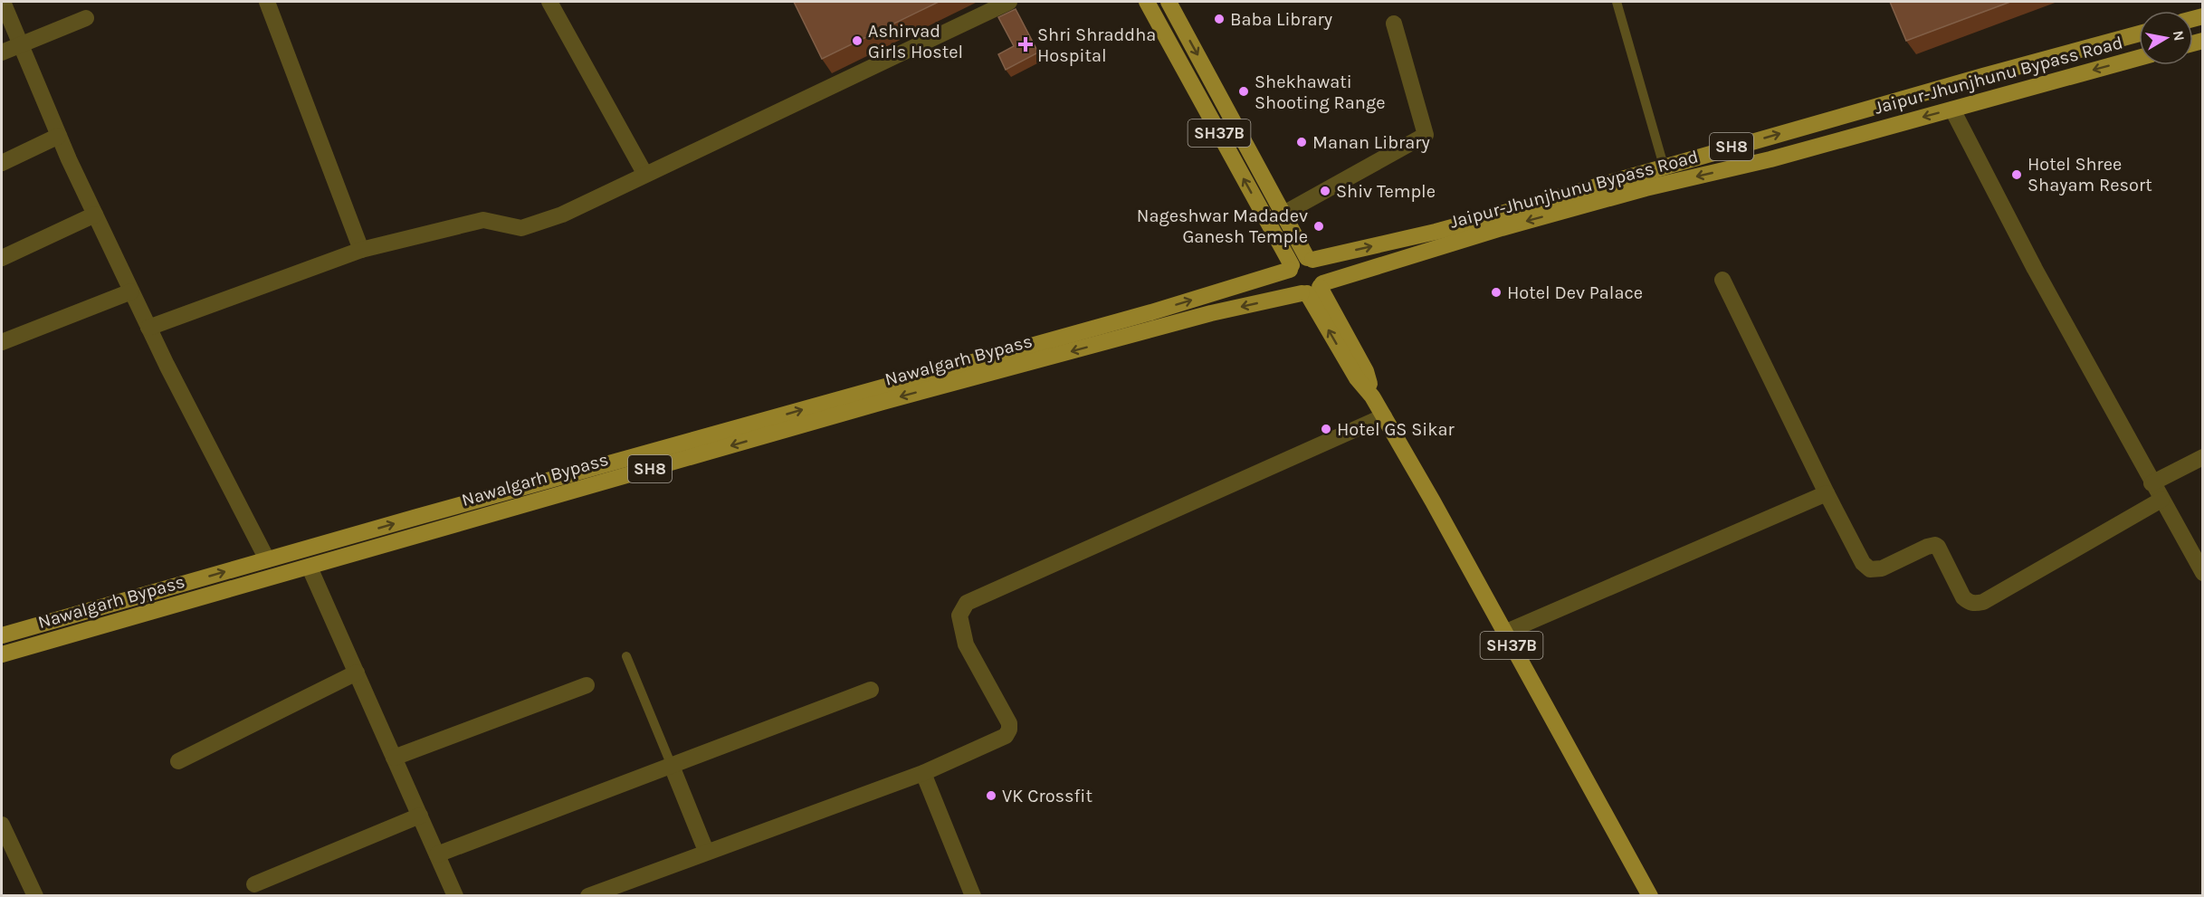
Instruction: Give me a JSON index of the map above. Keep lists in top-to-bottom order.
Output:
{
  "streets": {
    "main road": [
      "Jaipur-Jhunjhunu Bypass Road",
      "SH37B",
      "SH8",
      "Nawalgarh Bypass"
    ]
  },
  "crossings": [
    ["Jaipur-Jhunjhunu Bypass Road", "SH37B"],
    ["Jaipur-Jhunjhunu Bypass Road", "SH8"],
    ["Jaipur-Jhunjhunu Bypass Road", "Nawalgarh Bypass"],
    ["SH37B", "SH8"],
    ["SH37B", "Nawalgarh Bypass"],
    ["SH8", "Nawalgarh Bypass"]
  ],
  "places": {
    "other": [
      "Baba Library",
      "Ashirvad Girls Hostel",
      "Shekhawati Shooting Range",
      "Manan Library",
      "Hotel Shree Shayam Resort",
      "Shiv Temple",
      "Nageshwar Madadev Ganesh Temple",
      "Hotel Dev Palace",
      "Hotel GS Sikar",
      "VK Crossfit"
    ],
    "health": ["Shri Shraddha Hospital"]
  },
  "north": "right"
}
